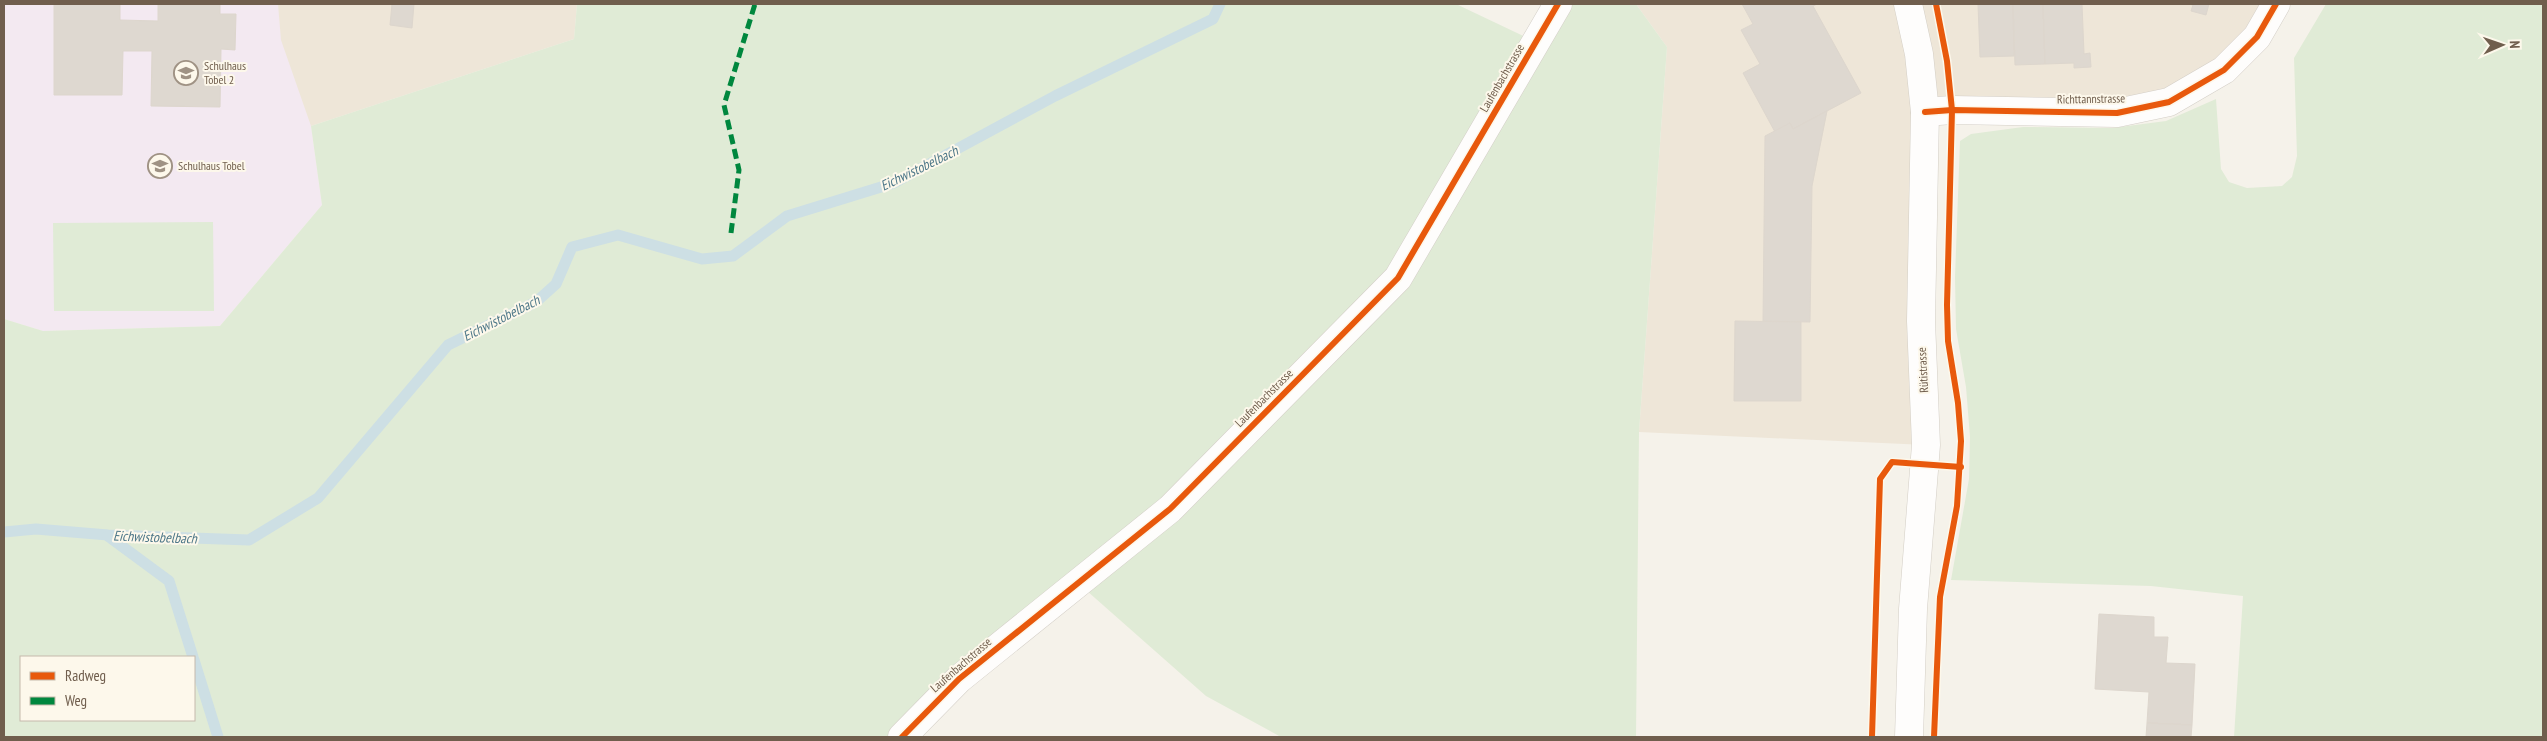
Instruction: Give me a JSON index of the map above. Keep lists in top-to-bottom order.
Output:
{
  "streets": {
    "street": ["Laufenbachstrasse", "Richttannstrasse", "Rütistrasse"]
  },
  "crossings": [
    ["Richttannstrasse", "Rütistrasse"]
  ],
  "water": ["Eichwistobelbach"],
  "places": {
    "school or university": ["Schulhaus Tobel 2", "Schulhaus Tobel"]
  },
  "legend": ["Radweg", "Weg"],
  "north": "right"
}
